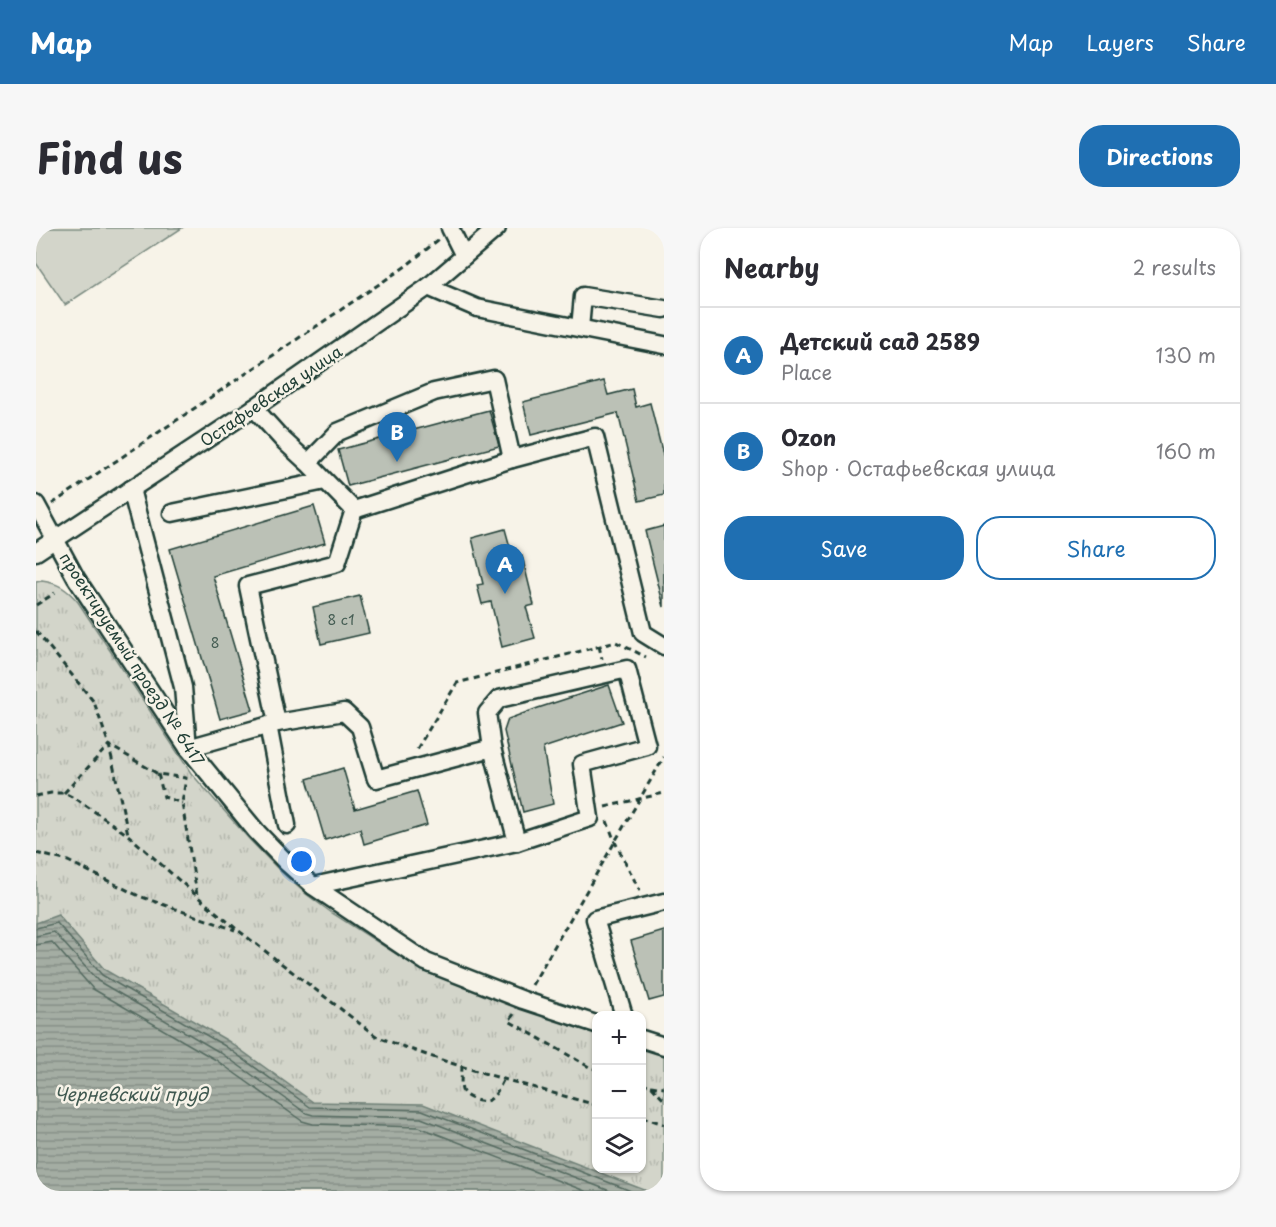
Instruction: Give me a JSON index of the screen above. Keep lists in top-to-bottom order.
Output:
{
  "streets": {
    "street": ["Остафьевская улица", "проектируемый проезд № 6417"]
  },
  "crossings": [
    ["Остафьевская улица", "проектируемый проезд № 6417"]
  ],
  "water": ["Черневский пруд"],
  "house_numbers": ["8 с1", "8"],
  "page": {
    "header": "Map",
    "nav": ["Map", "Layers", "Share"],
    "title": "Find us",
    "buttons": [
      "Directions",
      ["Save", "Share"]
    ],
    "heading": ["Nearby", "2 results"],
    "list": [
      {
        "mark": "A",
        "name": "Детский сад 2589",
        "note": "Place",
        "value": "130 m"
      },
      {
        "mark": "B",
        "name": "Ozon",
        "note": "Shop · Остафьевская улица",
        "value": "160 m"
      }
    ],
    "pins": ["B", "A"],
    "map_buttons": ["+", "−"]
  }
}
